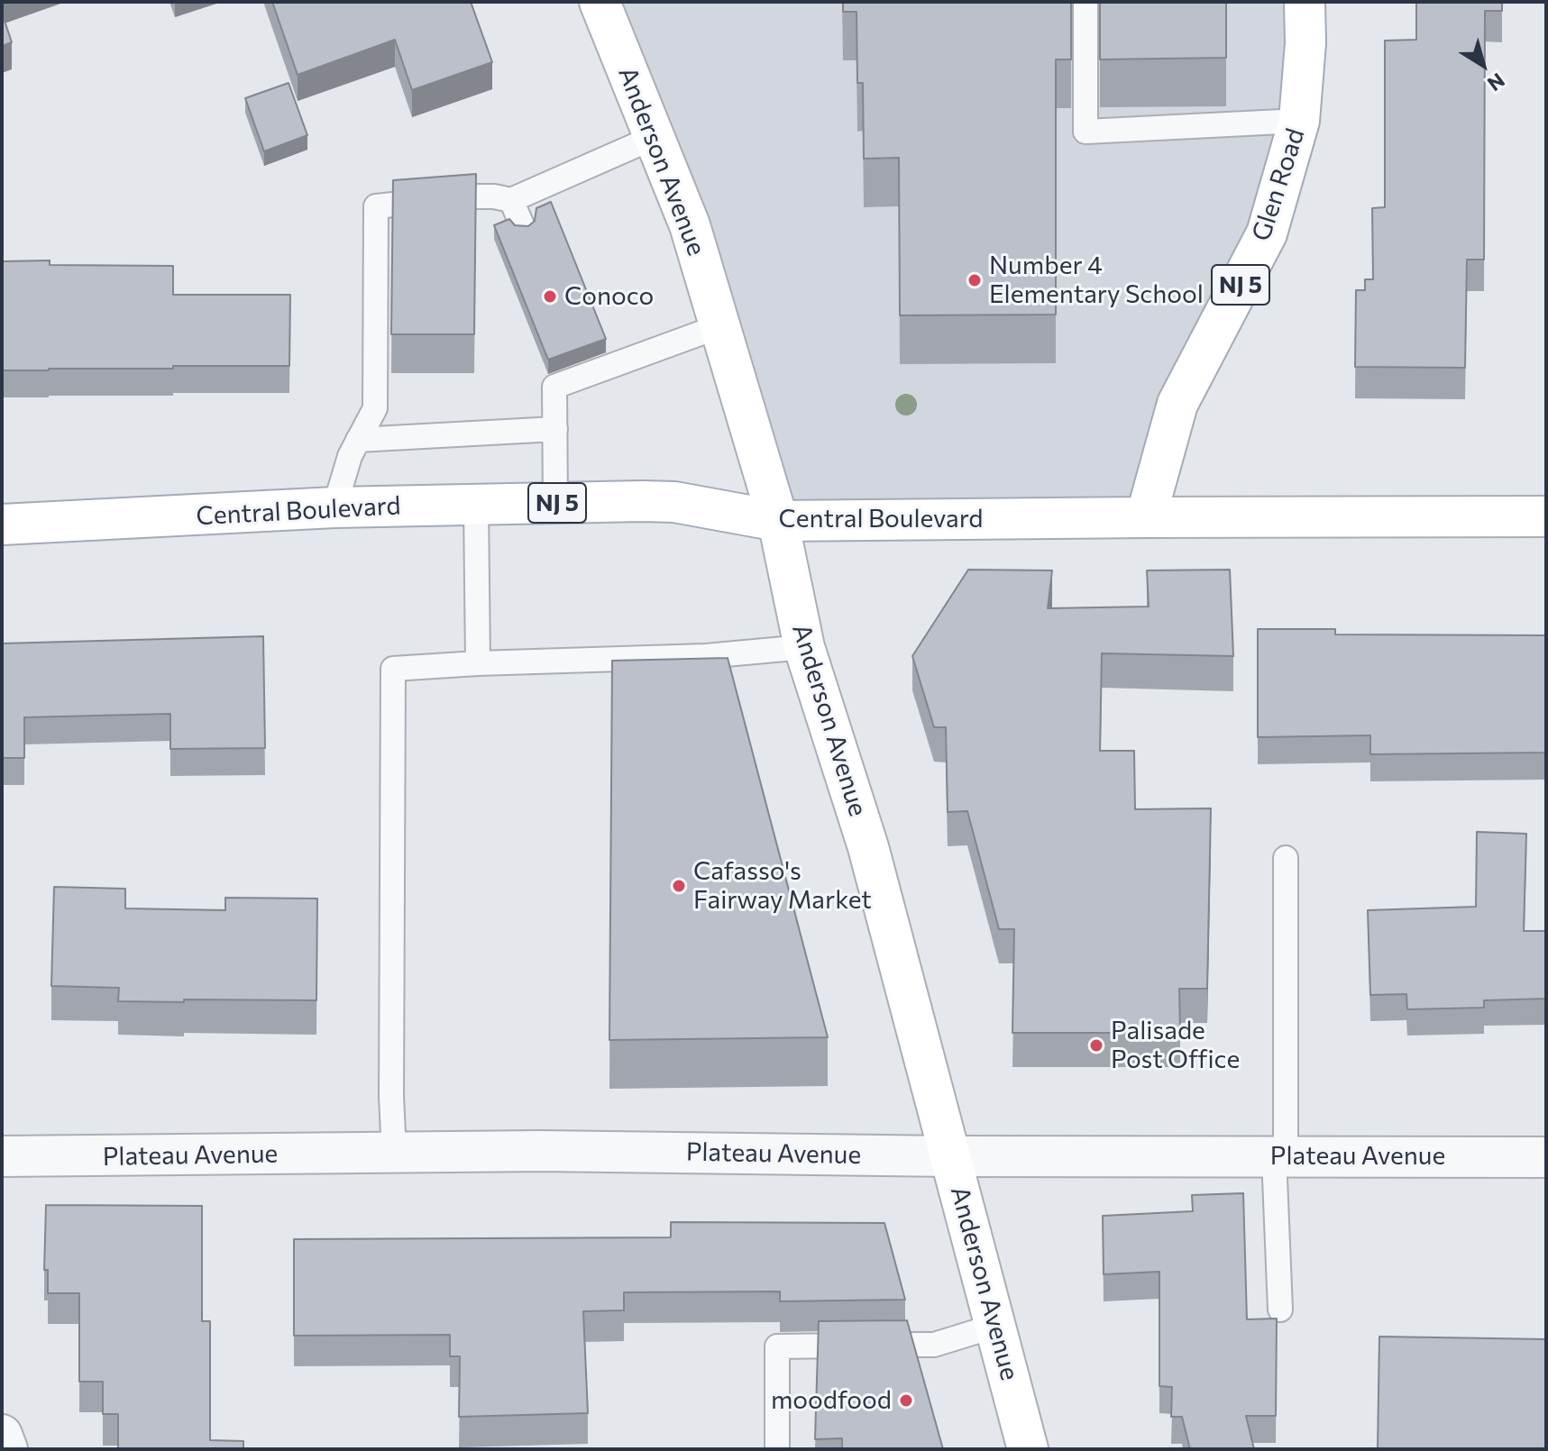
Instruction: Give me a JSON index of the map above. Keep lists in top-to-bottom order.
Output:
{
  "streets": {
    "main road": [
      "Anderson Avenue",
      "Glen Road",
      "NJ 5",
      "Central Boulevard"
    ],
    "street": ["Plateau Avenue"]
  },
  "crossings": [
    ["Anderson Avenue", "Central Boulevard"],
    ["Anderson Avenue", "Plateau Avenue"],
    ["Glen Road", "Central Boulevard"]
  ],
  "places": [
    "Number 4 Elementary School",
    "Conoco",
    "Cafasso's Fairway Market",
    "Palisade Post Office",
    "moodfood"
  ],
  "north": "bottom right"
}
